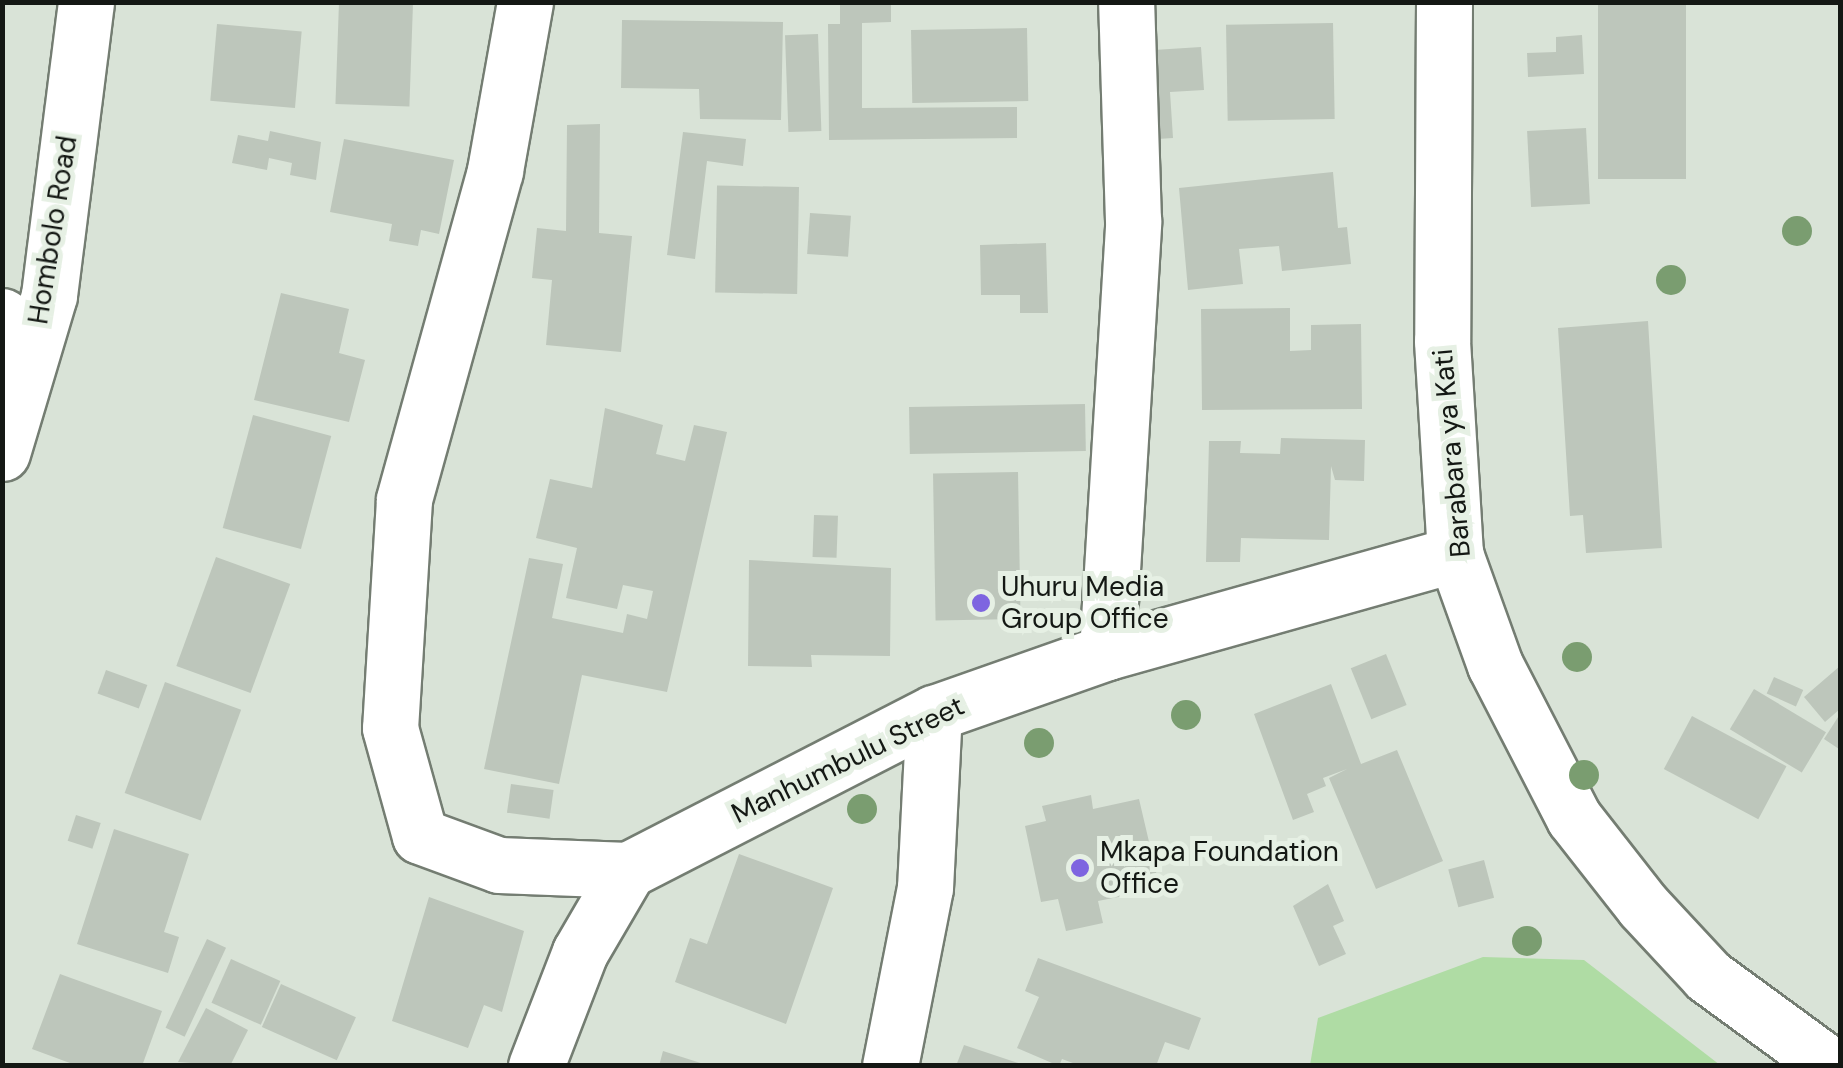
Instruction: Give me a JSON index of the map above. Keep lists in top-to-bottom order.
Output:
{
  "streets": {
    "street": ["Hombolo Road", "Barabara ya Kati", "Manhumbulu Street"]
  },
  "crossings": [
    ["Barabara ya Kati", "Manhumbulu Street"]
  ],
  "places": ["Uhuru Media Group Office", "Mkapa Foundation Office"]
}
